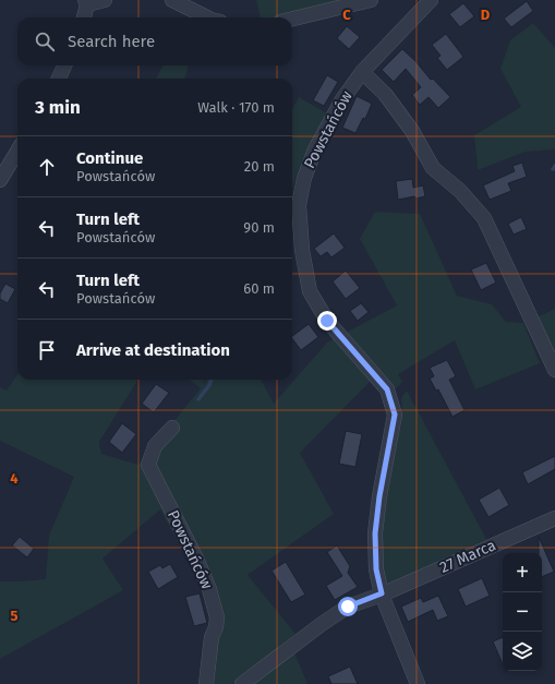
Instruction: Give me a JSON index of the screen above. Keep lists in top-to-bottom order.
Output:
{
  "streets": {
    "street": ["Powstańców", "27 Marca"]
  },
  "crossings": [
    ["Powstańców", "27 Marca"]
  ],
  "page": {
    "search": "Search here",
    "heading": ["3 min", "Walk · 170 m"],
    "list": [
      ["Continue", "Powstańców", "20 m"],
      ["Turn left", "Powstańców", "90 m"],
      ["Turn left", "Powstańców", "60 m"],
      "Arrive at destination"
    ],
    "map_buttons": ["+", "−"]
  },
  "grid": {
    "columns": ["C", "D"],
    "rows": ["4", "5"]
  }
}
